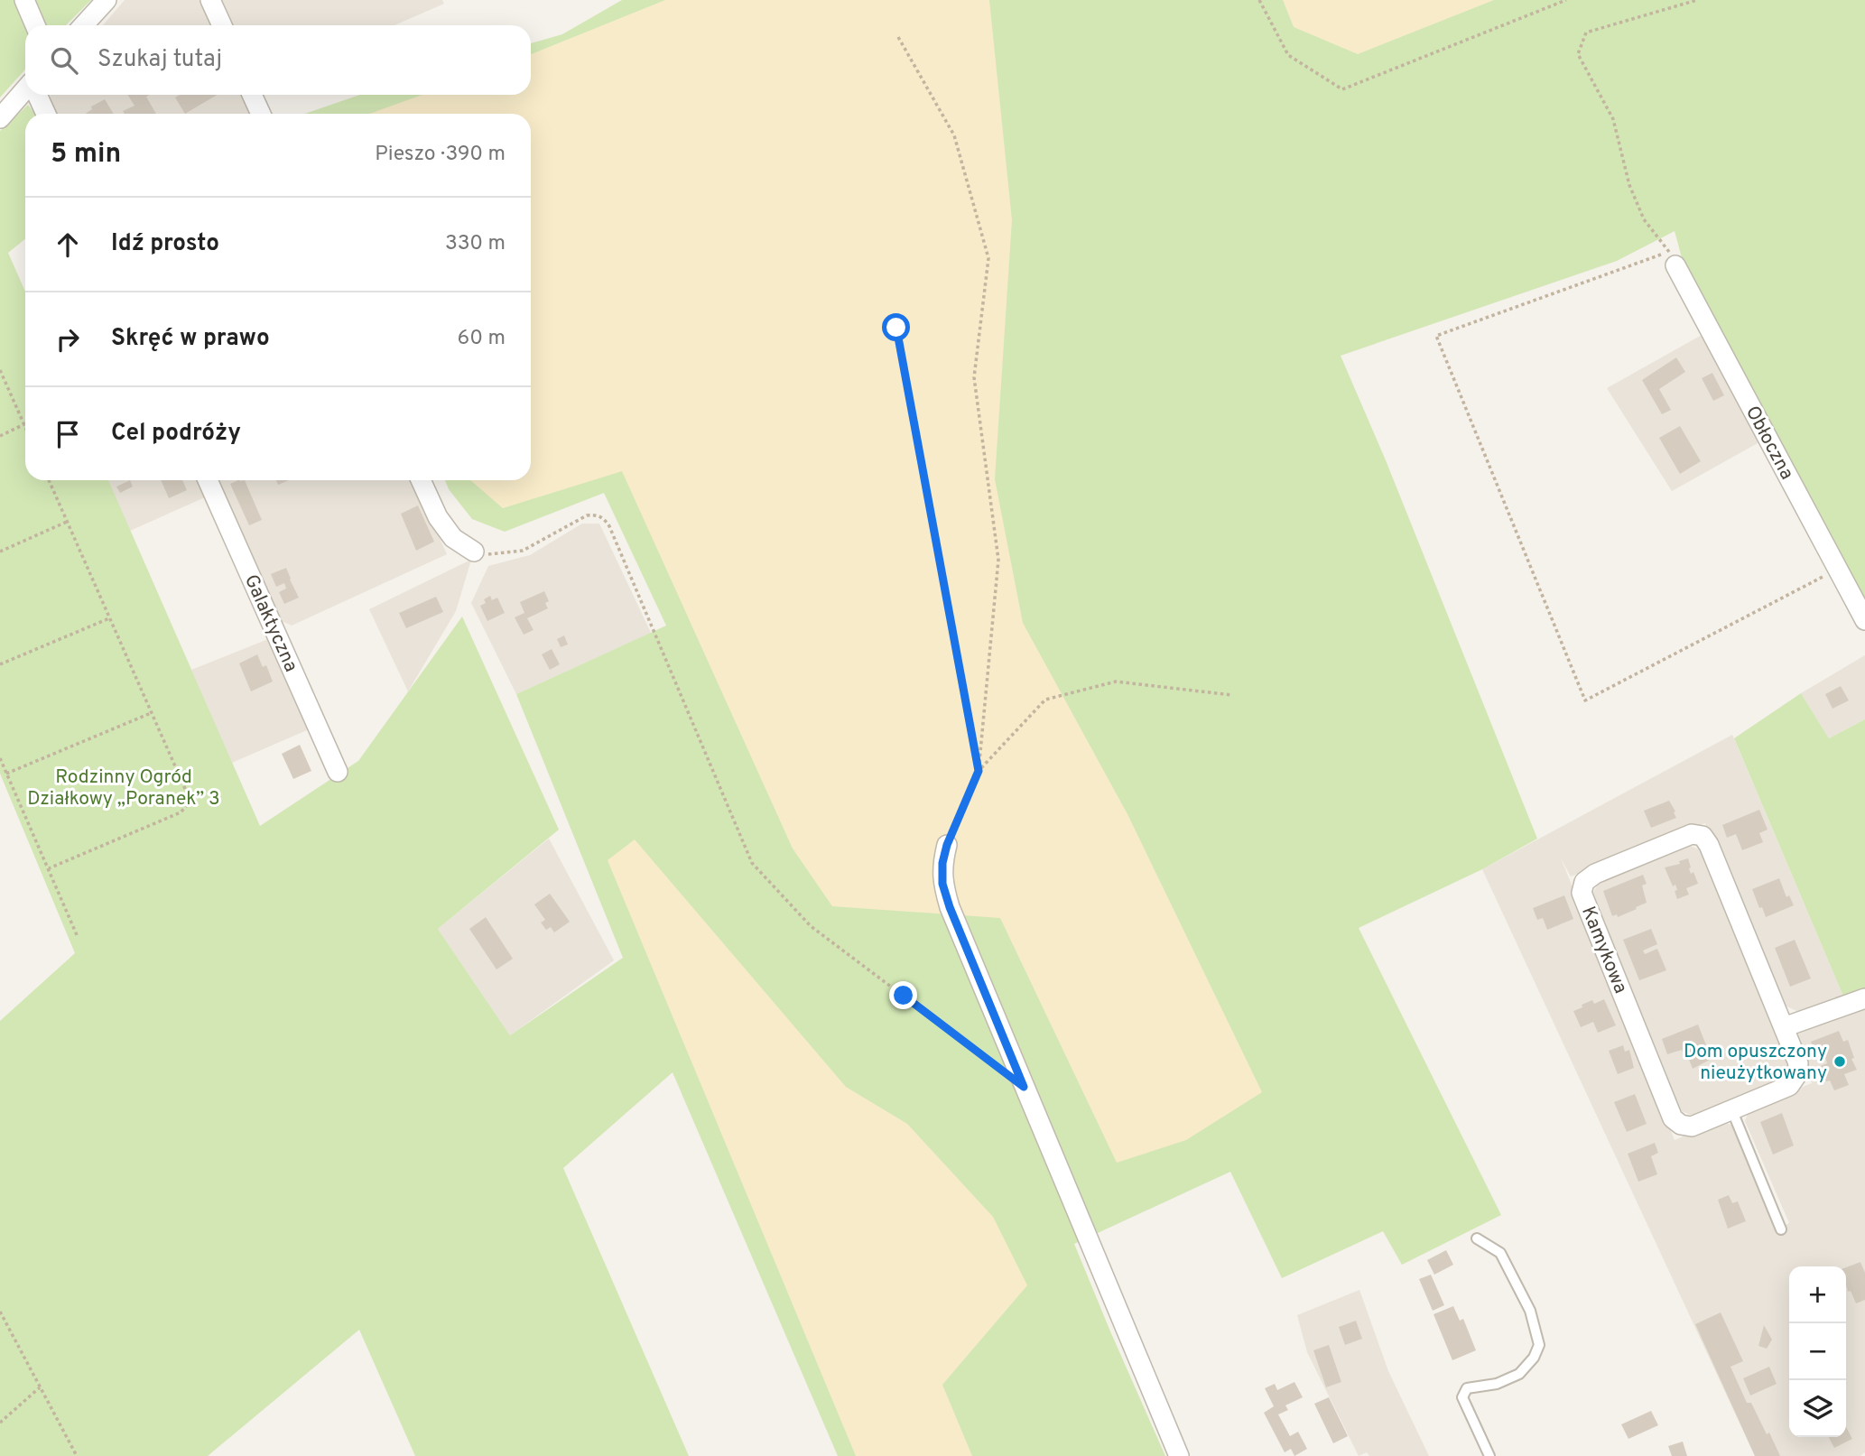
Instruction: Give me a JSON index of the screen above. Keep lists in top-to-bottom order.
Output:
{
  "streets": {
    "street": ["Obłoczna", "Galaktyczna", "Kamykowa"]
  },
  "parks": ["Rodzinny Ogród Działkowy „Poranek” 3"],
  "places": ["Dom opuszczony nieużytkowany"],
  "page": {
    "search": "Szukaj tutaj",
    "heading": ["5 min", "Pieszo · 390 m"],
    "list": [
      ["Idź prosto", "330 m"],
      ["Skręć w prawo", "60 m"],
      "Cel podróży"
    ],
    "map_buttons": ["+", "−"]
  }
}
